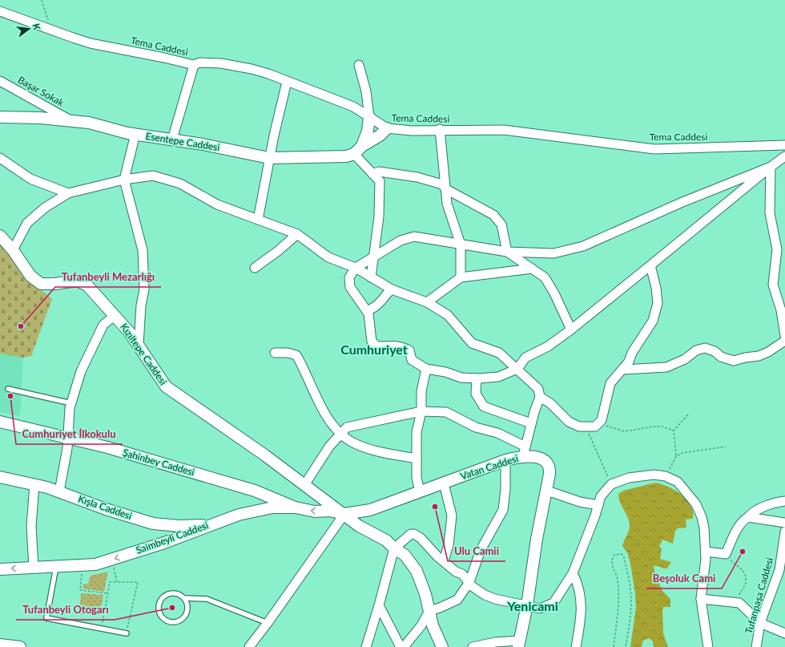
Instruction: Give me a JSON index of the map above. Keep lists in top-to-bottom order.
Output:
{
  "streets": {
    "street": [
      "Tema Caddesi",
      "Başar Sokak",
      "Esentepe Caddesi",
      "Kızıltepe Caddesi",
      "Şahinbey Caddesi",
      "Vatan Caddesi",
      "Kışla Caddesi",
      "Saimbeyli Caddesi",
      "Tufanpaşa Caddesi"
    ]
  },
  "crossings": [
    ["Başar Sokak", "Esentepe Caddesi"],
    ["Kızıltepe Caddesi", "Vatan Caddesi"],
    ["Kızıltepe Caddesi", "Saimbeyli Caddesi"],
    ["Şahinbey Caddesi", "Saimbeyli Caddesi"],
    ["Vatan Caddesi", "Saimbeyli Caddesi"],
    ["Kışla Caddesi", "Saimbeyli Caddesi"]
  ],
  "one_way": ["Saimbeyli Caddesi"],
  "districts": ["Cumhuriyet", "Yenicami"],
  "places": [
    "Tufanbeyli Mezarlığı",
    "Cumhuriyet İlkokulu",
    "Ulu Camii",
    "Beşoluk Cami",
    "Tufanbeyli Otogarı"
  ],
  "north": "right"
}
